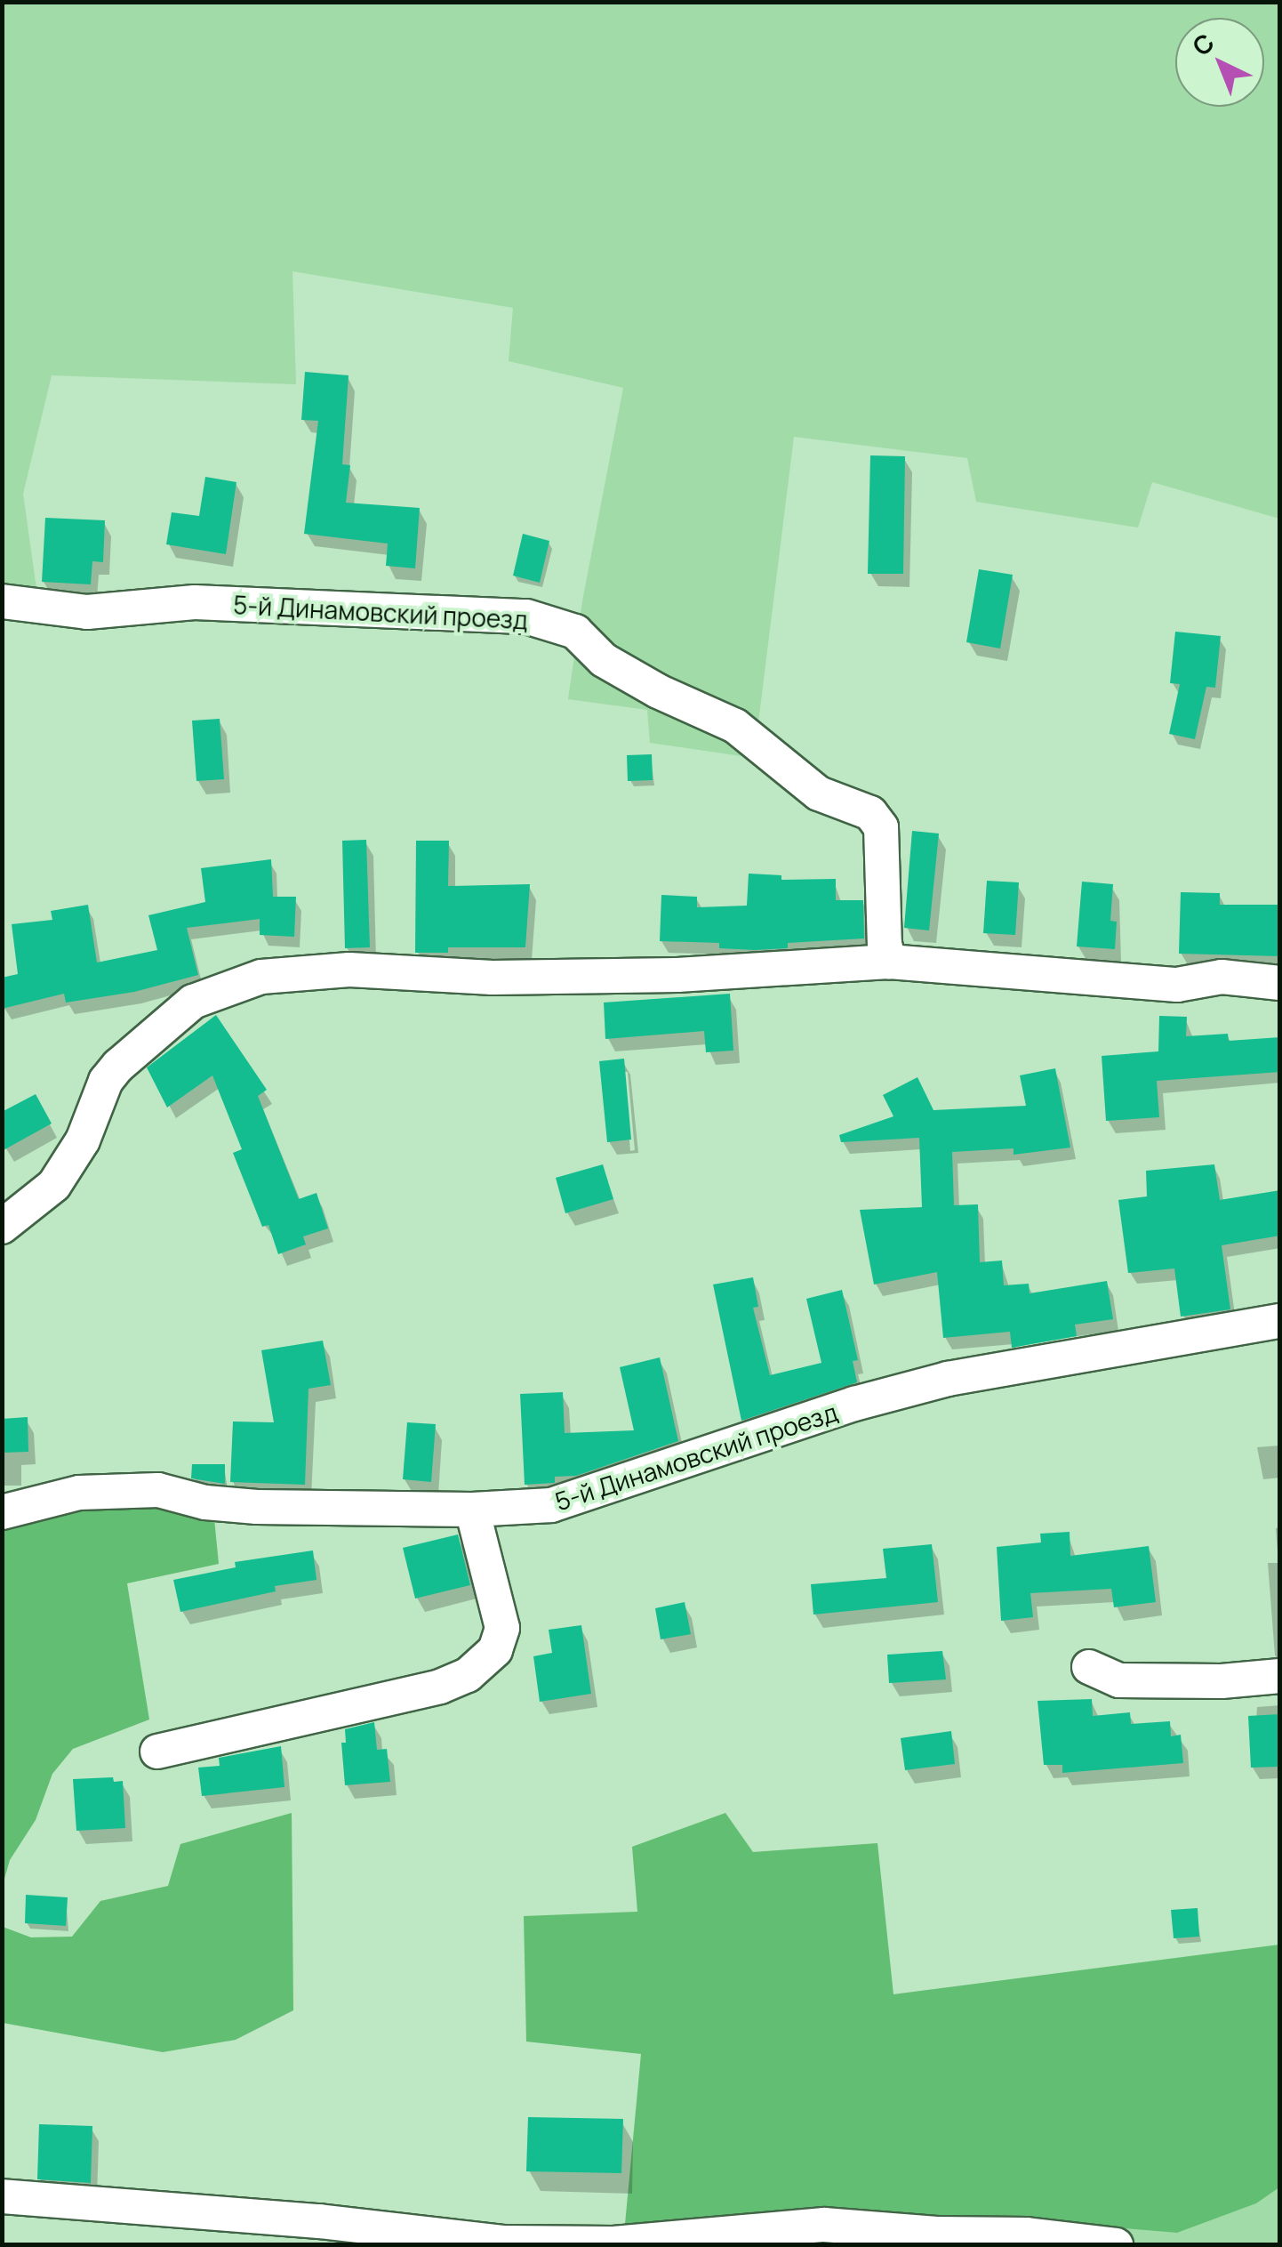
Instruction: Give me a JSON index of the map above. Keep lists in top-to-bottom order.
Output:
{
  "streets": {
    "street": ["5-й Динамовский проезд"]
  },
  "north": "top left"
}
